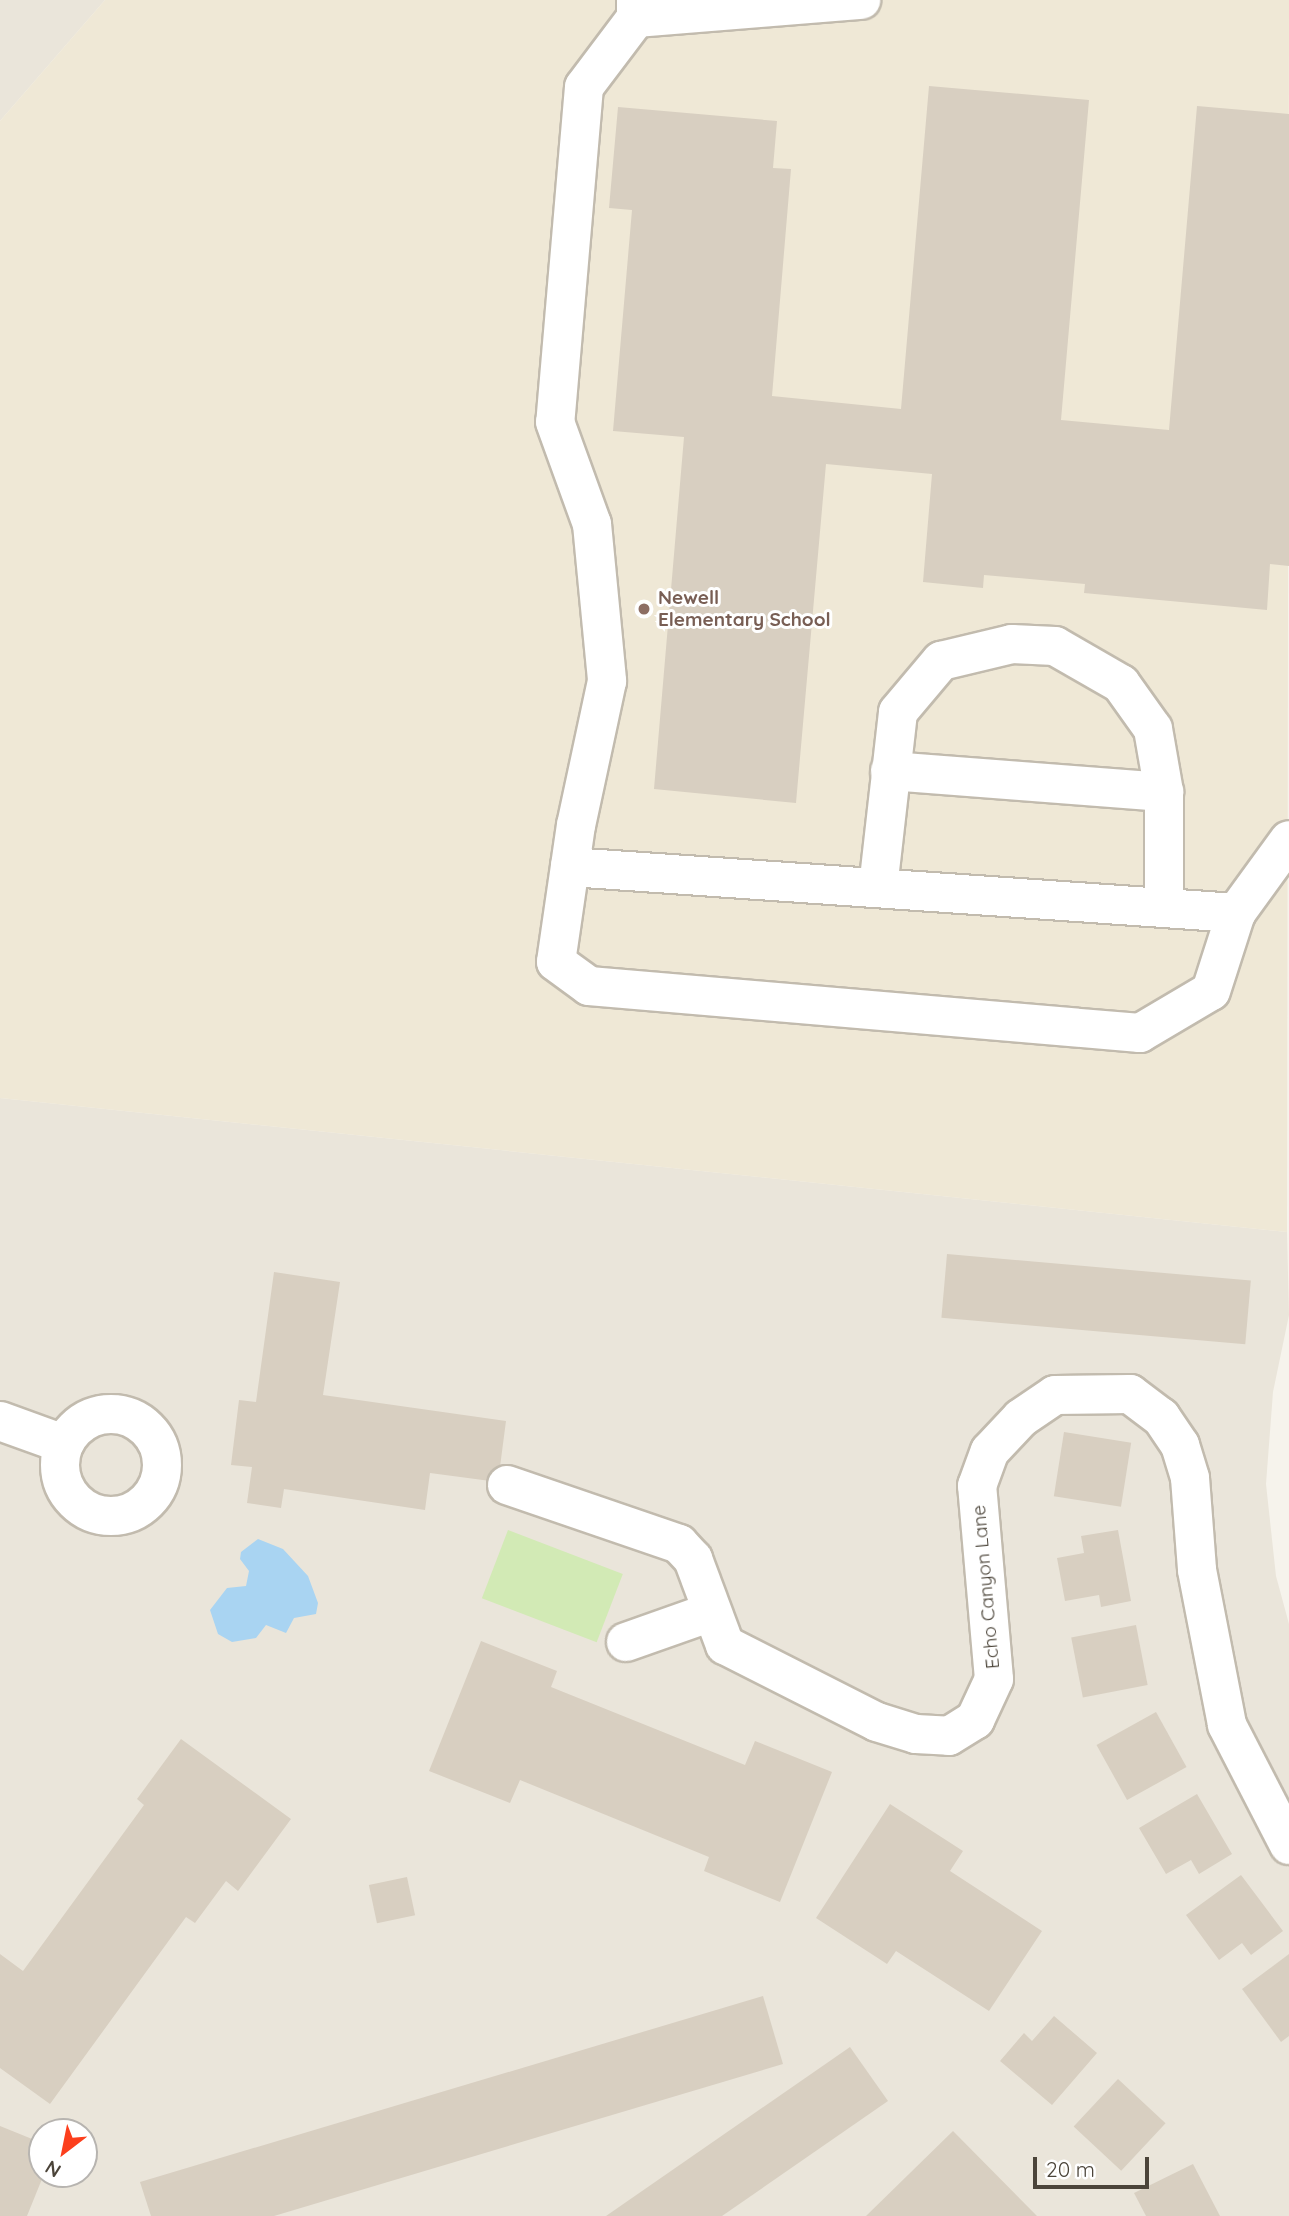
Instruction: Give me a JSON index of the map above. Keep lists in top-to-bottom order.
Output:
{
  "streets": {
    "street": ["Echo Canyon Lane"]
  },
  "places": ["Newell Elementary School"],
  "scale_bar": "20 m",
  "north": "bottom left"
}
